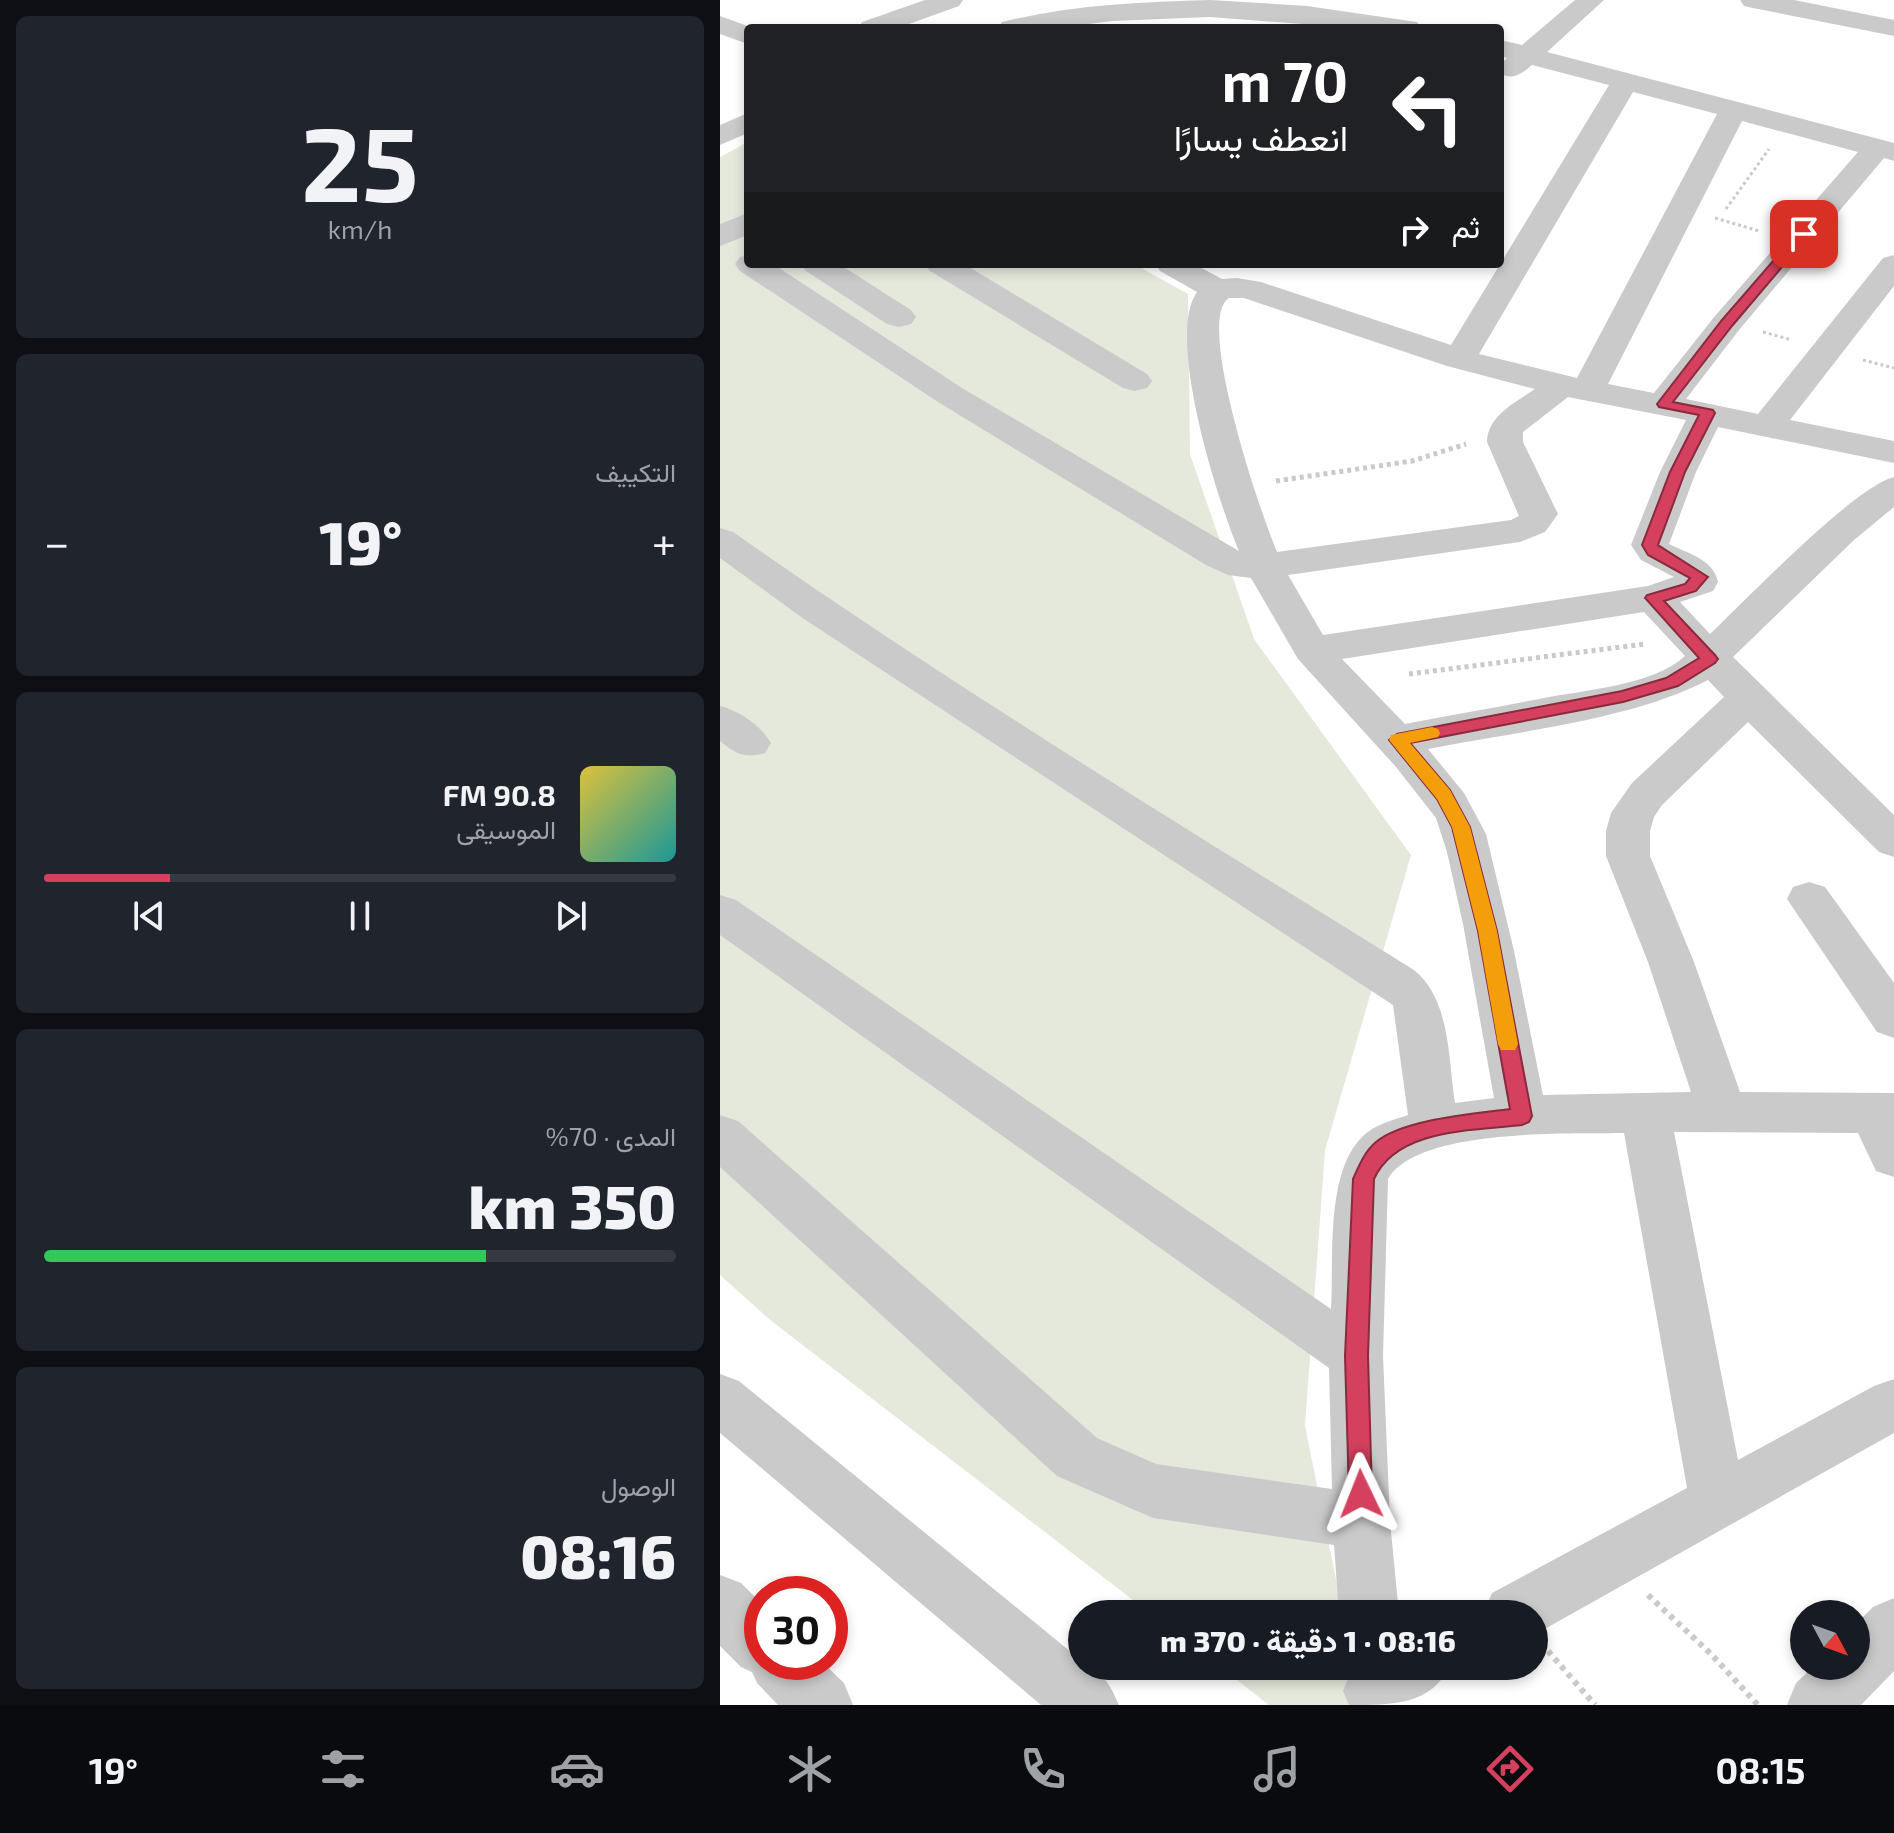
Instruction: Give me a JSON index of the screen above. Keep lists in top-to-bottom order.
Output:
{
  "north": "bottom right",
  "page": {
    "tile": [
      ["25", "km/h"],
      "التكييف",
      ["المدى · 70%", "350 km"],
      ["الوصول", "08:16"]
    ],
    "turn": ["70 m", "انعطف يسارًا"],
    "then": "ثم",
    "heat": ["−", "19°", "+"],
    "song": ["90.8 FM", "الموسيقى"],
    "limit": "30",
    "trip": "08:16 · 1 دقيقة · 370 m",
    "tabs": ["08:15", "19°"]
  }
}
